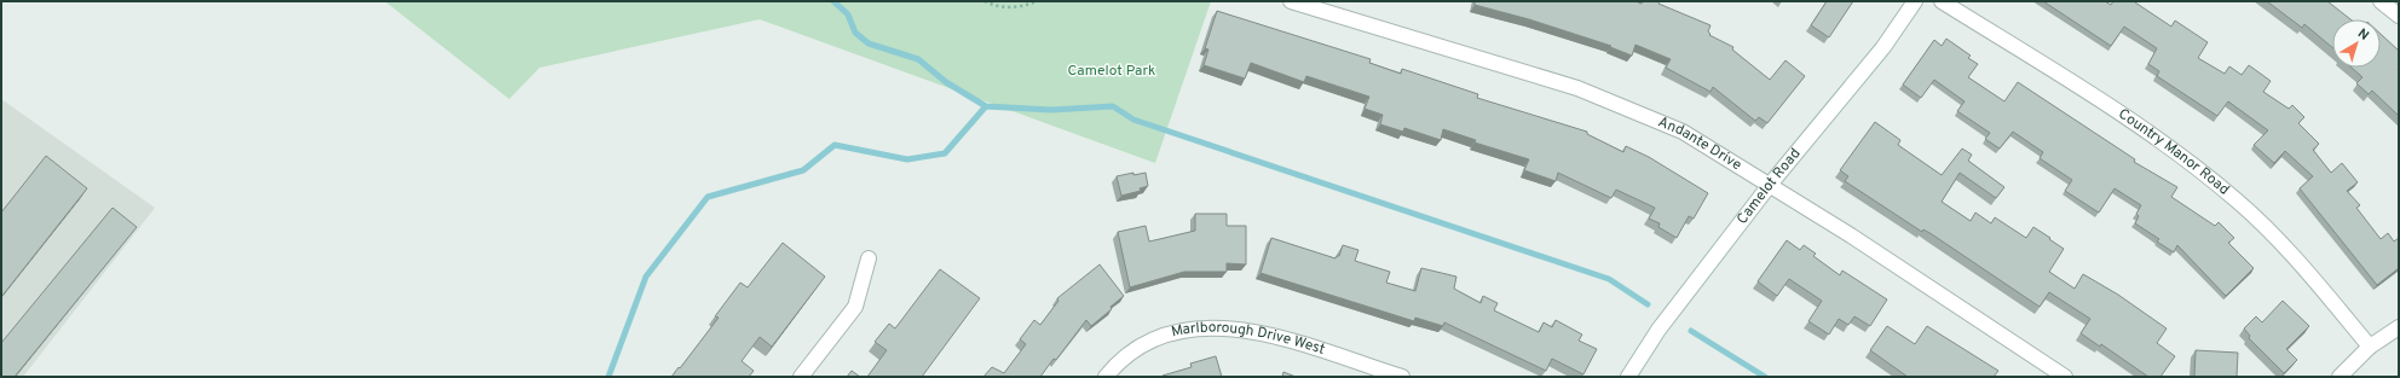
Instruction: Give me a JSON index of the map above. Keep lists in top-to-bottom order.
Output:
{
  "streets": {
    "street": [
      "Andante Drive",
      "Country Manor Road",
      "Camelot Road",
      "Marlborough Drive West"
    ]
  },
  "crossings": [
    ["Andante Drive", "Camelot Road"]
  ],
  "parks": ["Camelot Park"],
  "north": "top right"
}
